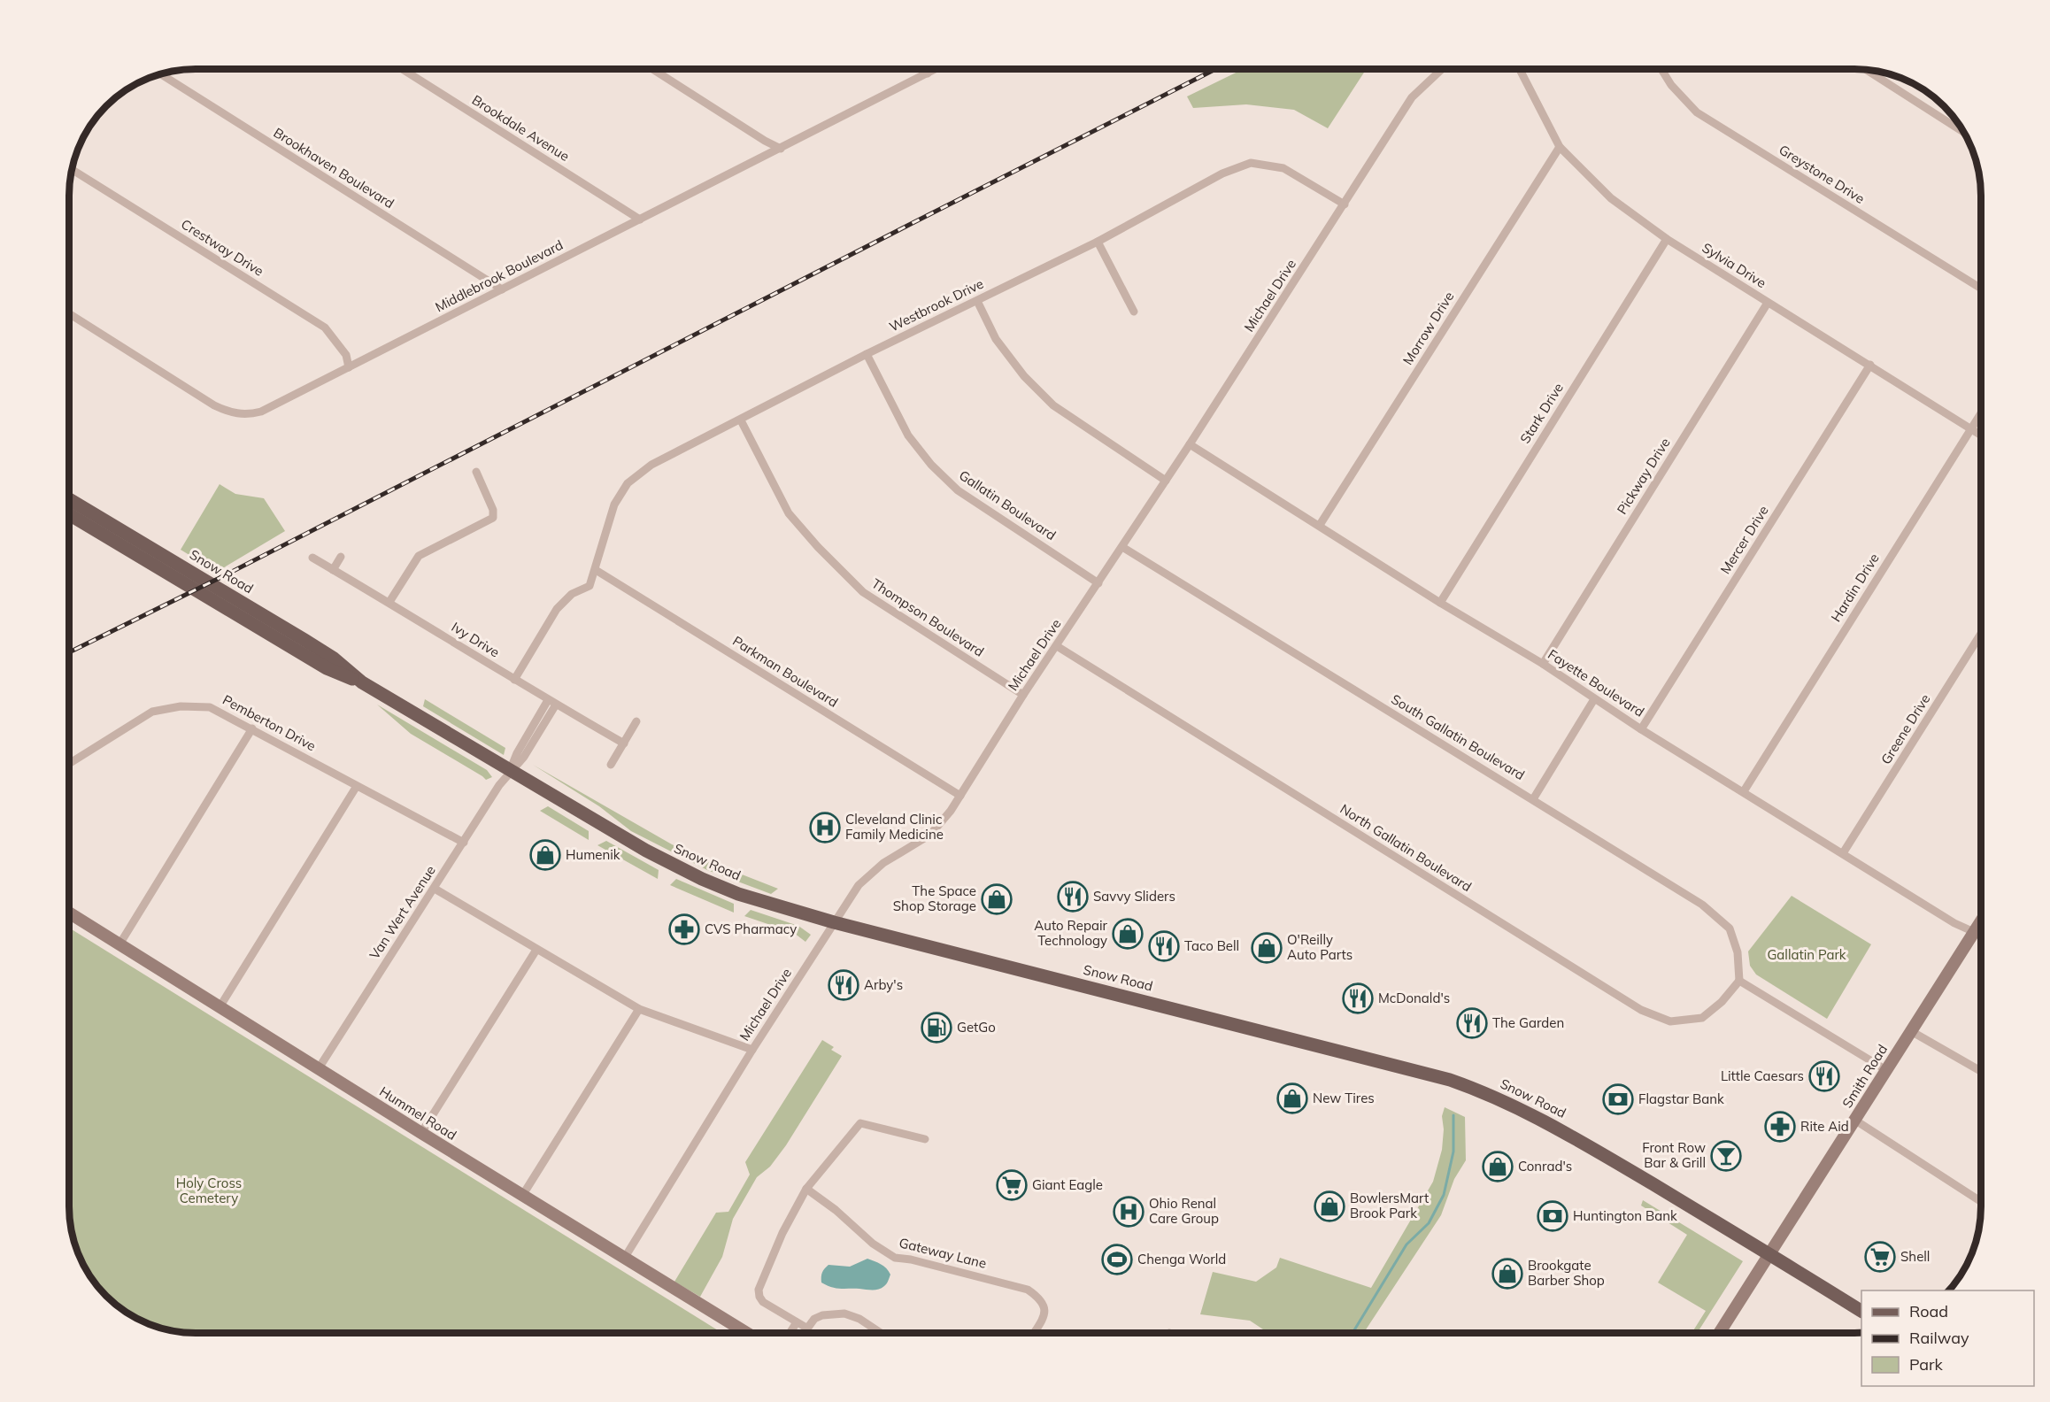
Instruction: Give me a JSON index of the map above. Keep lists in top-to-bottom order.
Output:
{
  "streets": {
    "main road": ["Snow Road"],
    "street": [
      "Brookdale Avenue",
      "Brookhaven Boulevard",
      "Greystone Drive",
      "Crestway Drive",
      "Sylvia Drive",
      "Middlebrook Boulevard",
      "Michael Drive",
      "Westbrook Drive",
      "Morrow Drive",
      "Stark Drive",
      "Pickway Drive",
      "Gallatin Boulevard",
      "Mercer Drive",
      "Hardin Drive",
      "Thompson Boulevard",
      "Ivy Drive",
      "Parkman Boulevard",
      "Fayette Boulevard",
      "Pemberton Drive",
      "Greene Drive",
      "South Gallatin Boulevard",
      "North Gallatin Boulevard",
      "Van Wert Avenue",
      "Smith Road",
      "Hummel Road",
      "Gateway Lane"
    ]
  },
  "crossings": [
    ["Brookdale Avenue", "Middlebrook Boulevard"],
    ["Brookhaven Boulevard", "Middlebrook Boulevard"],
    ["Crestway Drive", "Middlebrook Boulevard"],
    ["Sylvia Drive", "Morrow Drive"],
    ["Sylvia Drive", "Stark Drive"],
    ["Sylvia Drive", "Pickway Drive"],
    ["Sylvia Drive", "Mercer Drive"],
    ["Sylvia Drive", "Hardin Drive"],
    ["Michael Drive", "Westbrook Drive"],
    ["Michael Drive", "Gallatin Boulevard"],
    ["Michael Drive", "Snow Road"],
    ["Michael Drive", "Thompson Boulevard"],
    ["Michael Drive", "Parkman Boulevard"],
    ["Michael Drive", "Fayette Boulevard"],
    ["Michael Drive", "South Gallatin Boulevard"],
    ["Michael Drive", "North Gallatin Boulevard"],
    ["Michael Drive", "Hummel Road"],
    ["Westbrook Drive", "Gallatin Boulevard"],
    ["Westbrook Drive", "Thompson Boulevard"],
    ["Westbrook Drive", "Parkman Boulevard"],
    ["Morrow Drive", "Fayette Boulevard"],
    ["Stark Drive", "Fayette Boulevard"],
    ["Pickway Drive", "Fayette Boulevard"],
    ["Mercer Drive", "Fayette Boulevard"],
    ["Snow Road", "Van Wert Avenue"],
    ["Snow Road", "Smith Road"],
    ["Hardin Drive", "Fayette Boulevard"],
    ["Ivy Drive", "Van Wert Avenue"],
    ["Fayette Boulevard", "Greene Drive"],
    ["Fayette Boulevard", "Smith Road"],
    ["Pemberton Drive", "Van Wert Avenue"],
    ["South Gallatin Boulevard", "North Gallatin Boulevard"],
    ["Van Wert Avenue", "Hummel Road"]
  ],
  "parks": ["Gallatin Park", "Holy Cross Cemetery"],
  "places": {
    "hospital": ["Cleveland Clinic Family Medicine", "Ohio Renal Care Group"],
    "shop": [
      "Humenik",
      "The Space Shop Storage",
      "Auto Repair Technology",
      "O'Reilly Auto Parts",
      "New Tires",
      "Conrad's",
      "BowlersMart Brook Park",
      "Brookgate Barber Shop"
    ],
    "restaurant": [
      "Savvy Sliders",
      "Taco Bell",
      "Arby's",
      "McDonald's",
      "The Garden",
      "Little Caesars"
    ],
    "pharmacy": ["CVS Pharmacy", "Rite Aid"],
    "fuel station": ["GetGo"],
    "bank": ["Flagstar Bank", "Huntington Bank"],
    "bar": ["Front Row Bar & Grill"],
    "supermarket": ["Giant Eagle", "Shell"],
    "sports": ["Chenga World"]
  },
  "legend": ["Road", "Railway", "Park"]
}
